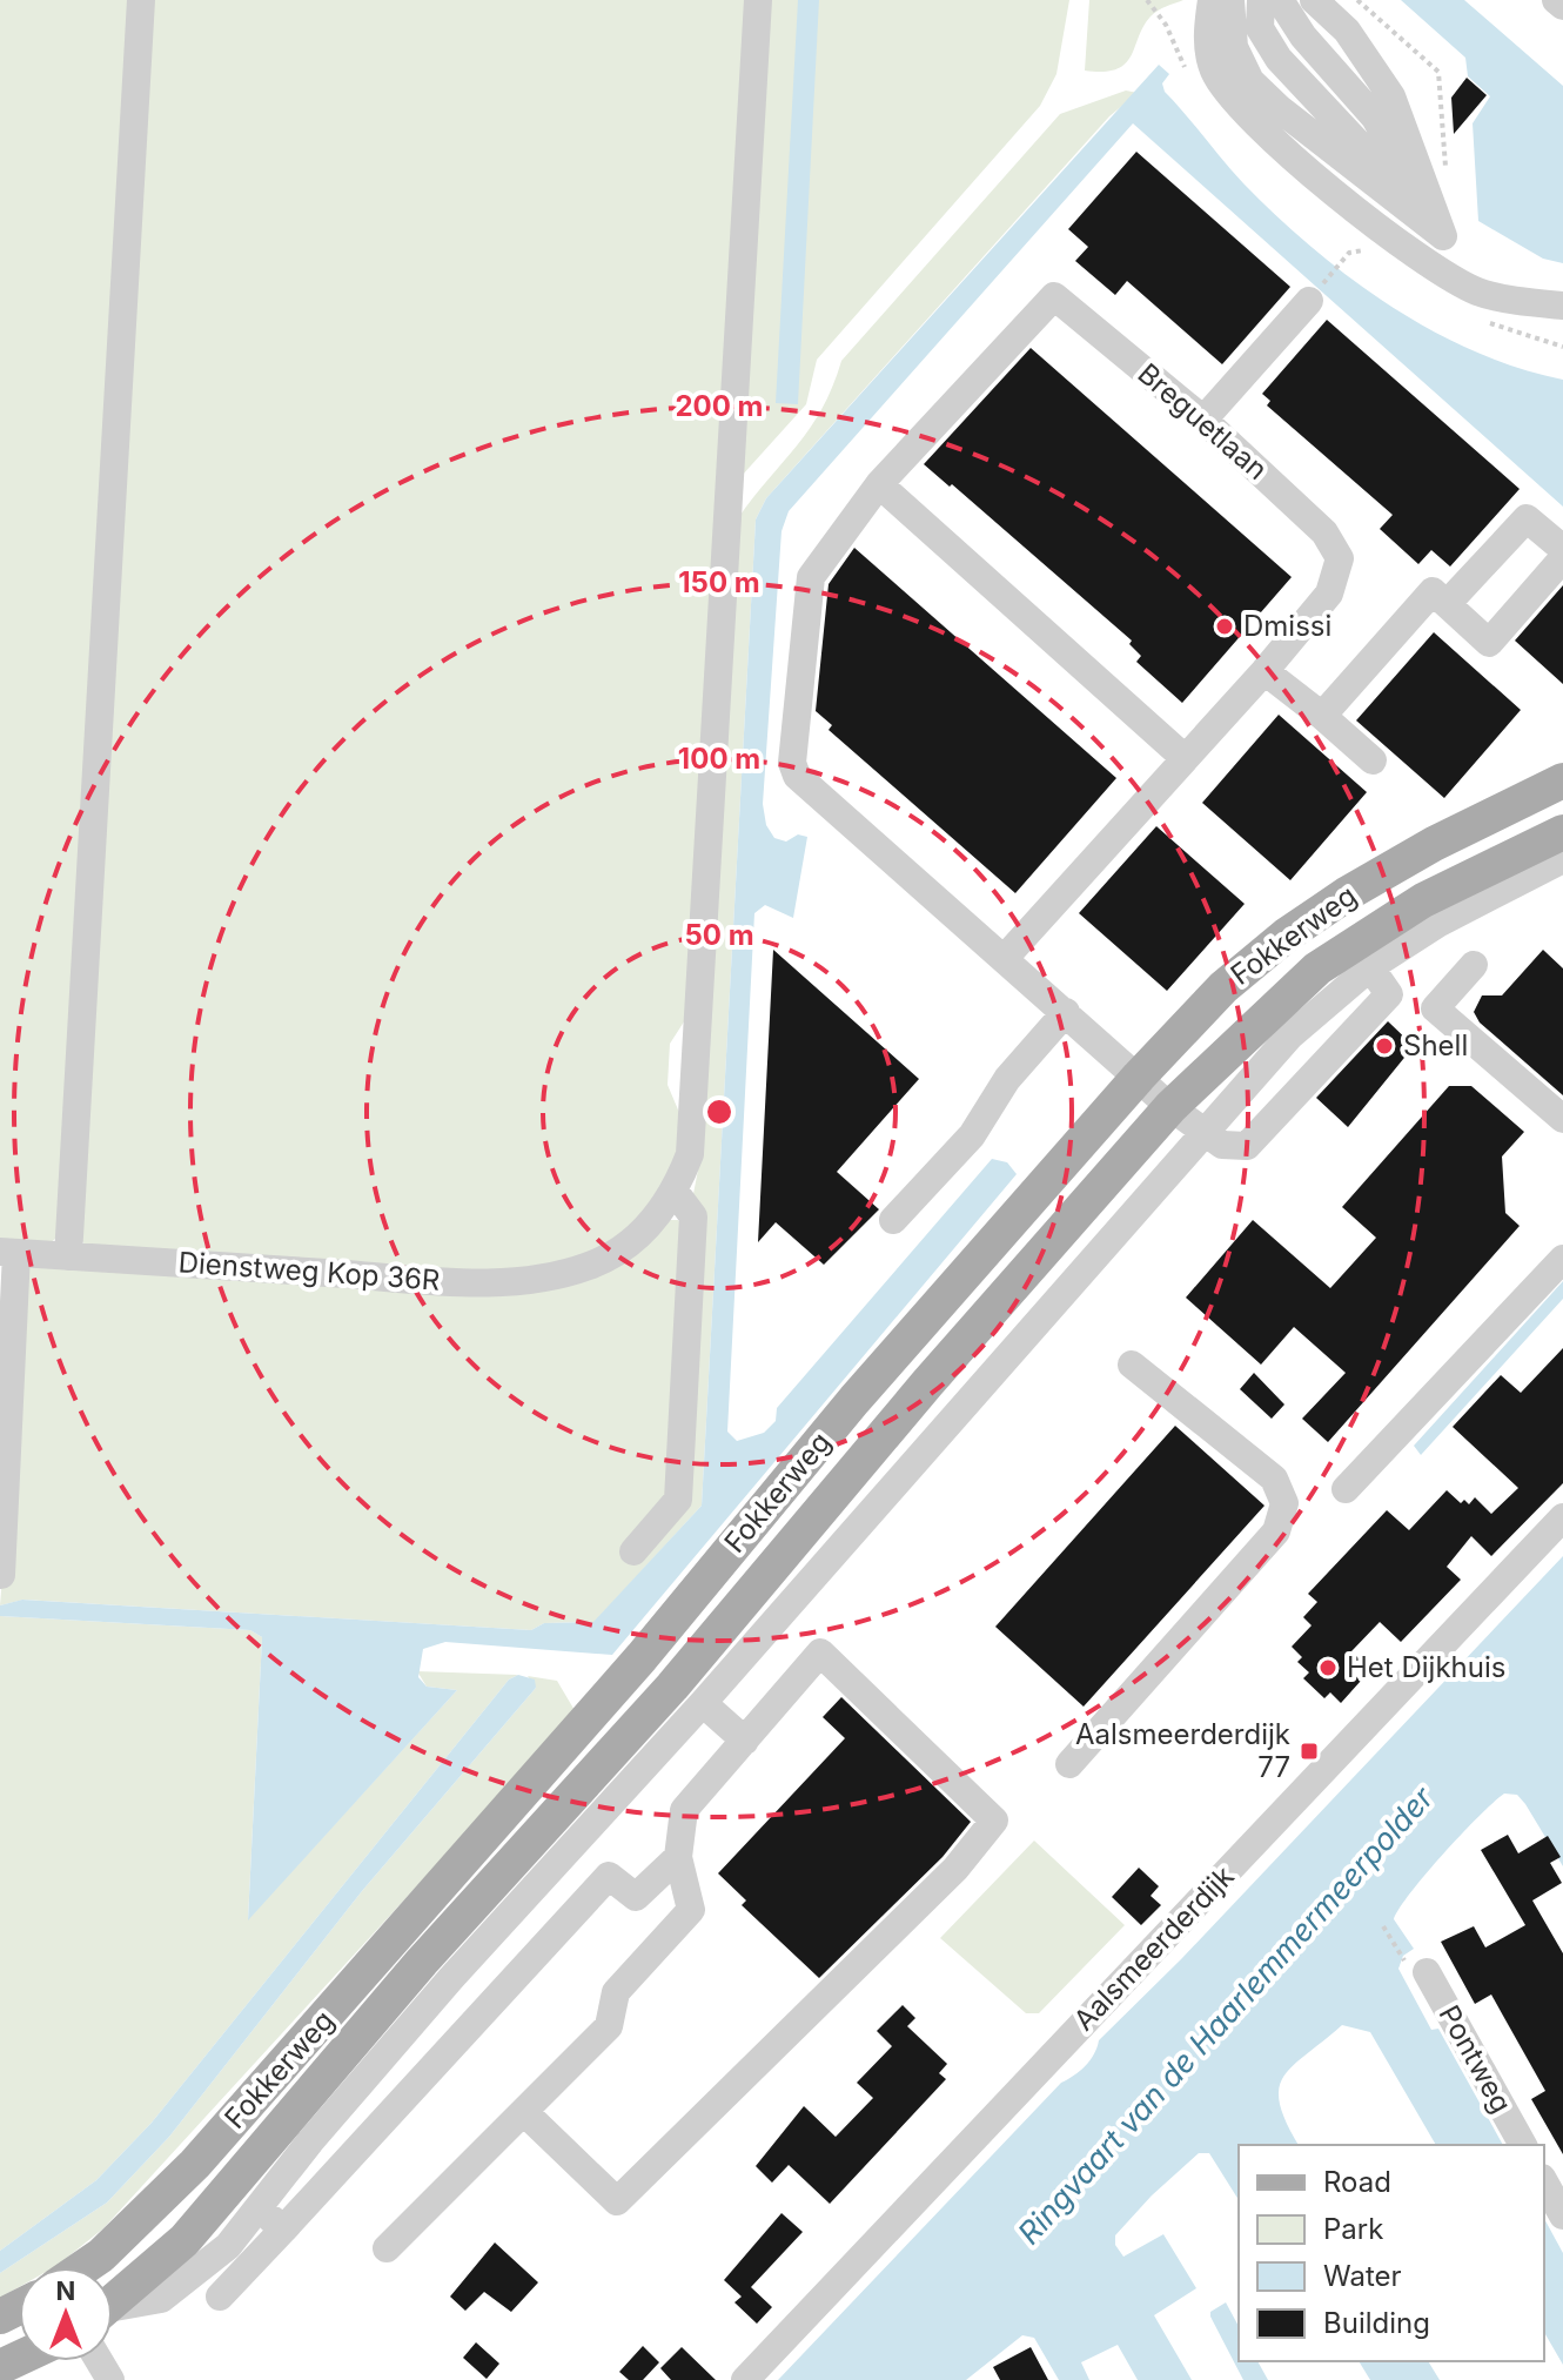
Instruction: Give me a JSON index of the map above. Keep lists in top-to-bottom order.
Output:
{
  "streets": {
    "main road": ["Fokkerweg"],
    "street": [
      "Breguetlaan",
      "Dienstweg Kop 36R",
      "Aalsmeerderdijk",
      "Pontweg"
    ]
  },
  "crossings": [
    ["Breguetlaan", "Fokkerweg"]
  ],
  "water": ["Ringvaart van de Haarlemmermeerpolder"],
  "places": {
    "other": ["Dmissi", "Shell", "Het Dijkhuis"],
    "transit": ["Aalsmeerderdijk 77"]
  },
  "legend": [
    "Road",
    "Park",
    "Water",
    "Building"
  ],
  "north": "top",
  "rings": [
    "200 m",
    "150 m",
    "100 m",
    "50 m"
  ]
}
